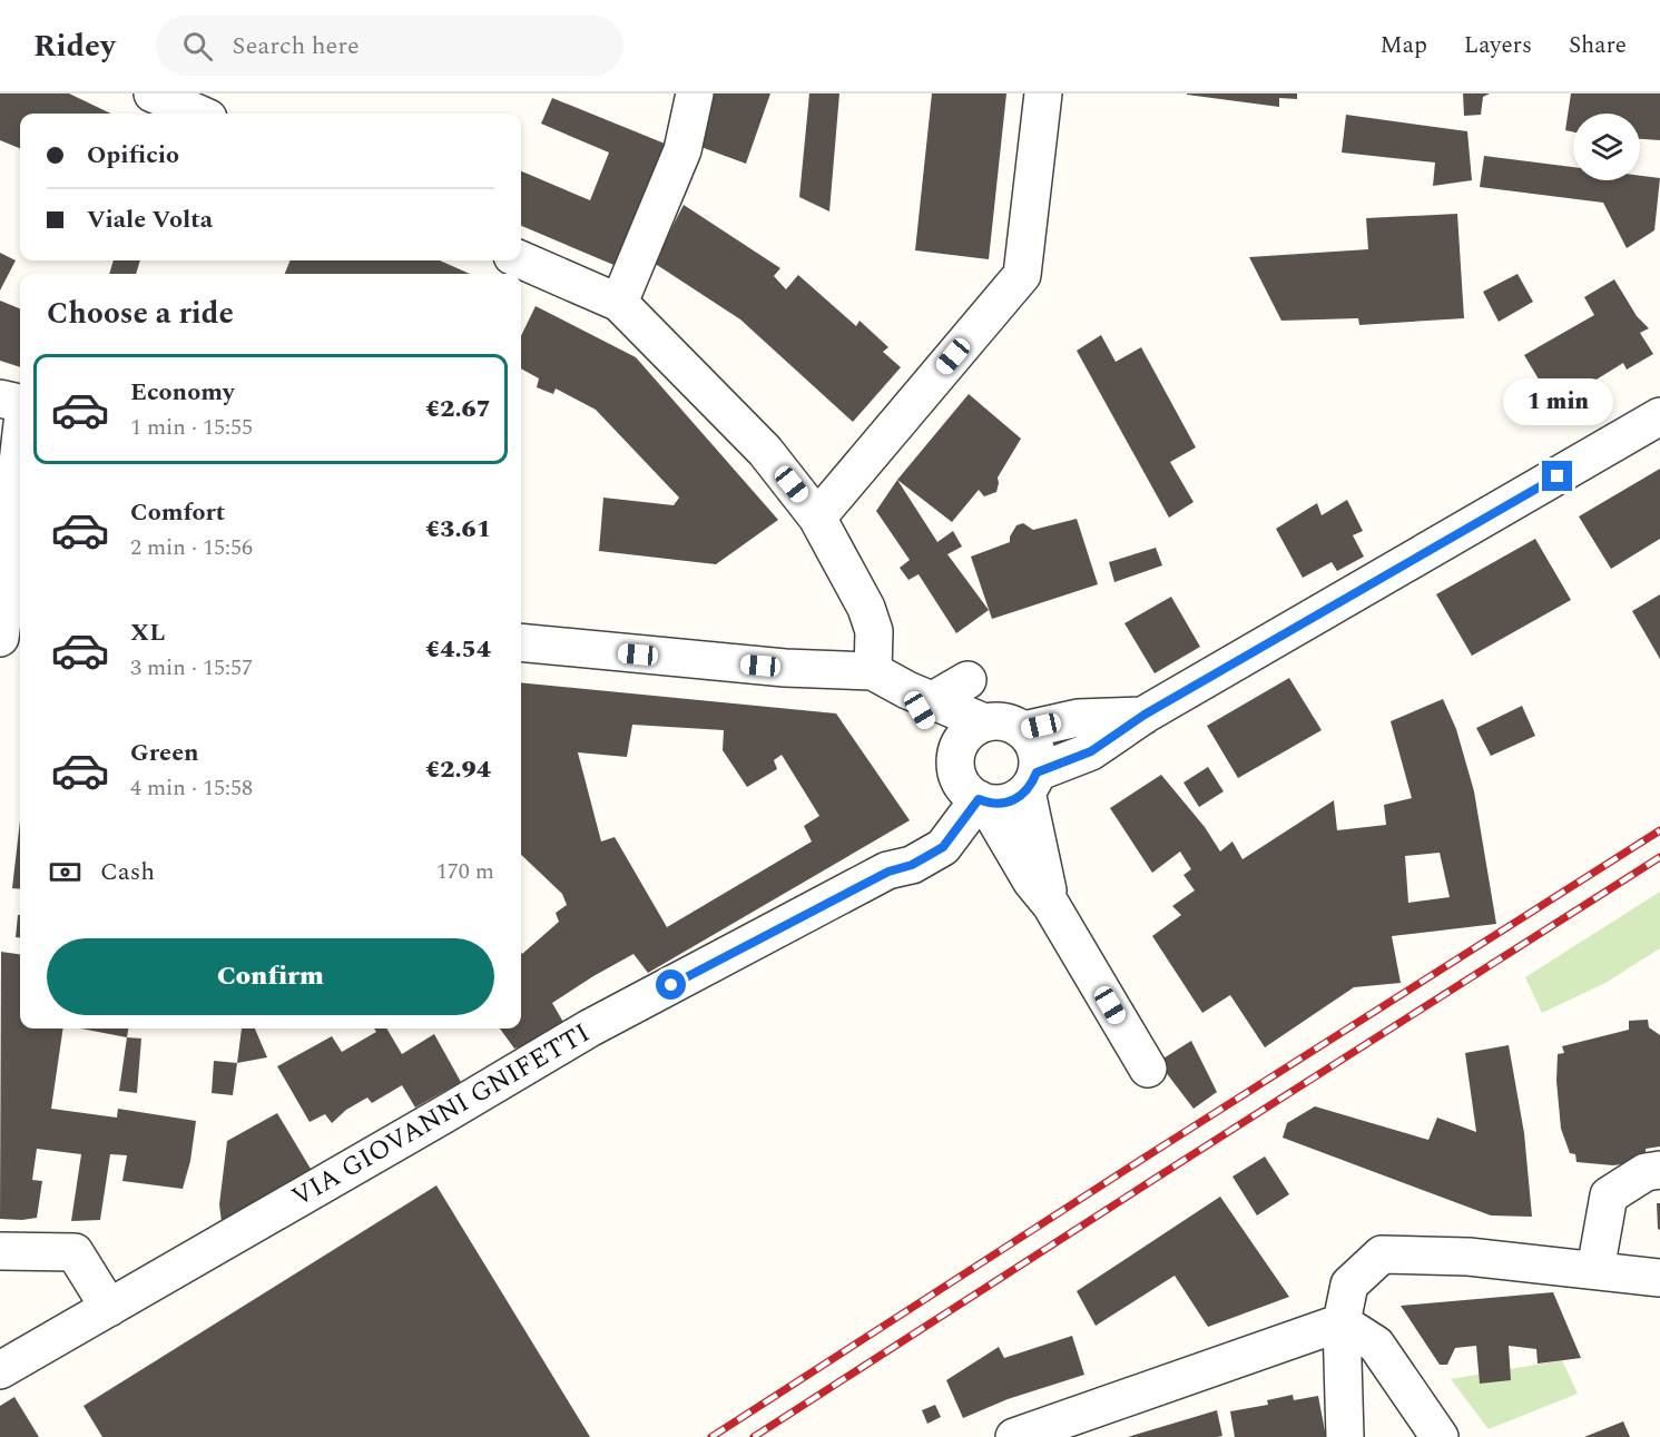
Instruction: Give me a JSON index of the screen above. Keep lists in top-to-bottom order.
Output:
{
  "streets": {
    "street": ["VIA GIOVANNI GNIFETTI"]
  },
  "page": {
    "header": "Ridey",
    "search": "Search here",
    "nav": ["Map", "Layers", "Share"],
    "banner": ["Opificio", "Viale Volta"],
    "heading": "Choose a ride",
    "list": [
      {
        "name": "Economy",
        "note": "1 min · 15:55",
        "value": "€2.67"
      },
      {
        "name": "Comfort",
        "note": "2 min · 15:56",
        "value": "€3.61"
      },
      {
        "name": "XL",
        "note": "3 min · 15:57",
        "value": "€4.54"
      },
      {
        "name": "Green",
        "note": "4 min · 15:58",
        "value": "€2.94"
      }
    ],
    "bubble": "1 min",
    "pay": ["Cash", "170 m"],
    "buttons": "Confirm"
  }
}
